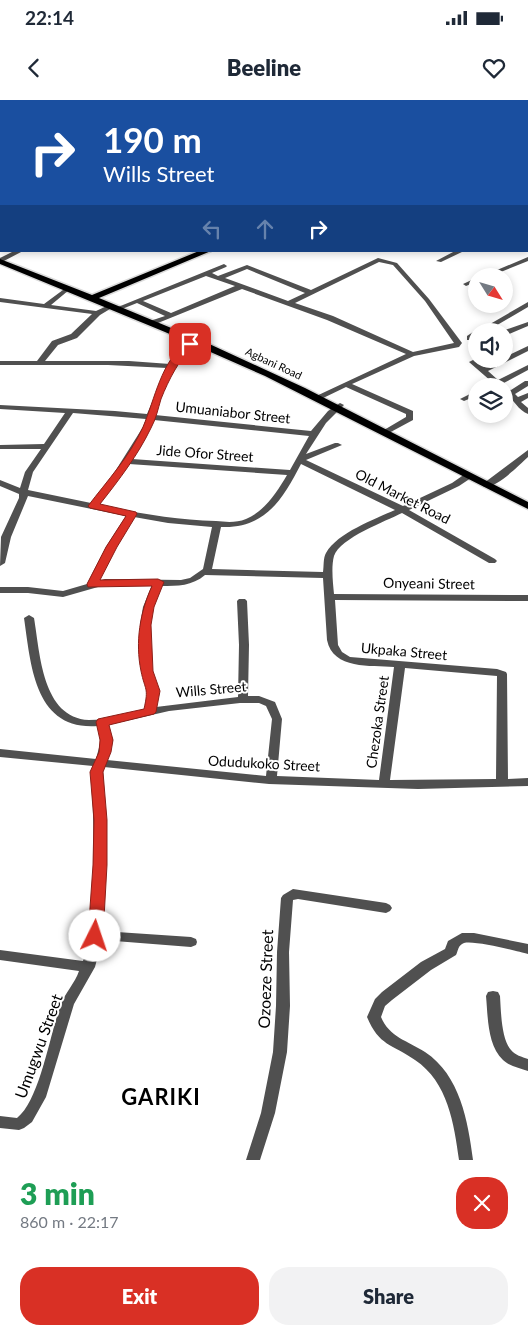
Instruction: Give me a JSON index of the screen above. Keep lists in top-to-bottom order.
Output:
{
  "streets": {
    "main road": ["Agbani Road"],
    "street": [
      "Umuaniabor Street",
      "Jide Ofor Street",
      "Old Market Road",
      "Onyeani Street",
      "Ukpaka Street",
      "Wills Street",
      "Chezoka Street",
      "Odudukoko Street",
      "Ozoeze Street",
      "Umugwu Street"
    ]
  },
  "crossings": [
    ["Agbani Road", "Jide Ofor Street"],
    ["Agbani Road", "Ukpaka Street"],
    ["Umuaniabor Street", "Jide Ofor Street"],
    ["Old Market Road", "Ukpaka Street"],
    ["Onyeani Street", "Ukpaka Street"],
    ["Ukpaka Street", "Chezoka Street"],
    ["Ukpaka Street", "Odudukoko Street"],
    ["Wills Street", "Odudukoko Street"],
    ["Wills Street", "Umugwu Street"],
    ["Chezoka Street", "Odudukoko Street"],
    ["Odudukoko Street", "Umugwu Street"]
  ],
  "districts": ["GARIKI"],
  "north": "bottom right",
  "page": {
    "status": "22:14",
    "header": "Beeline",
    "turn": ["190 m", "Wills Street"],
    "heading": ["3 min", "860 m · 22:17"],
    "buttons": ["Exit", "Share"]
  }
}
